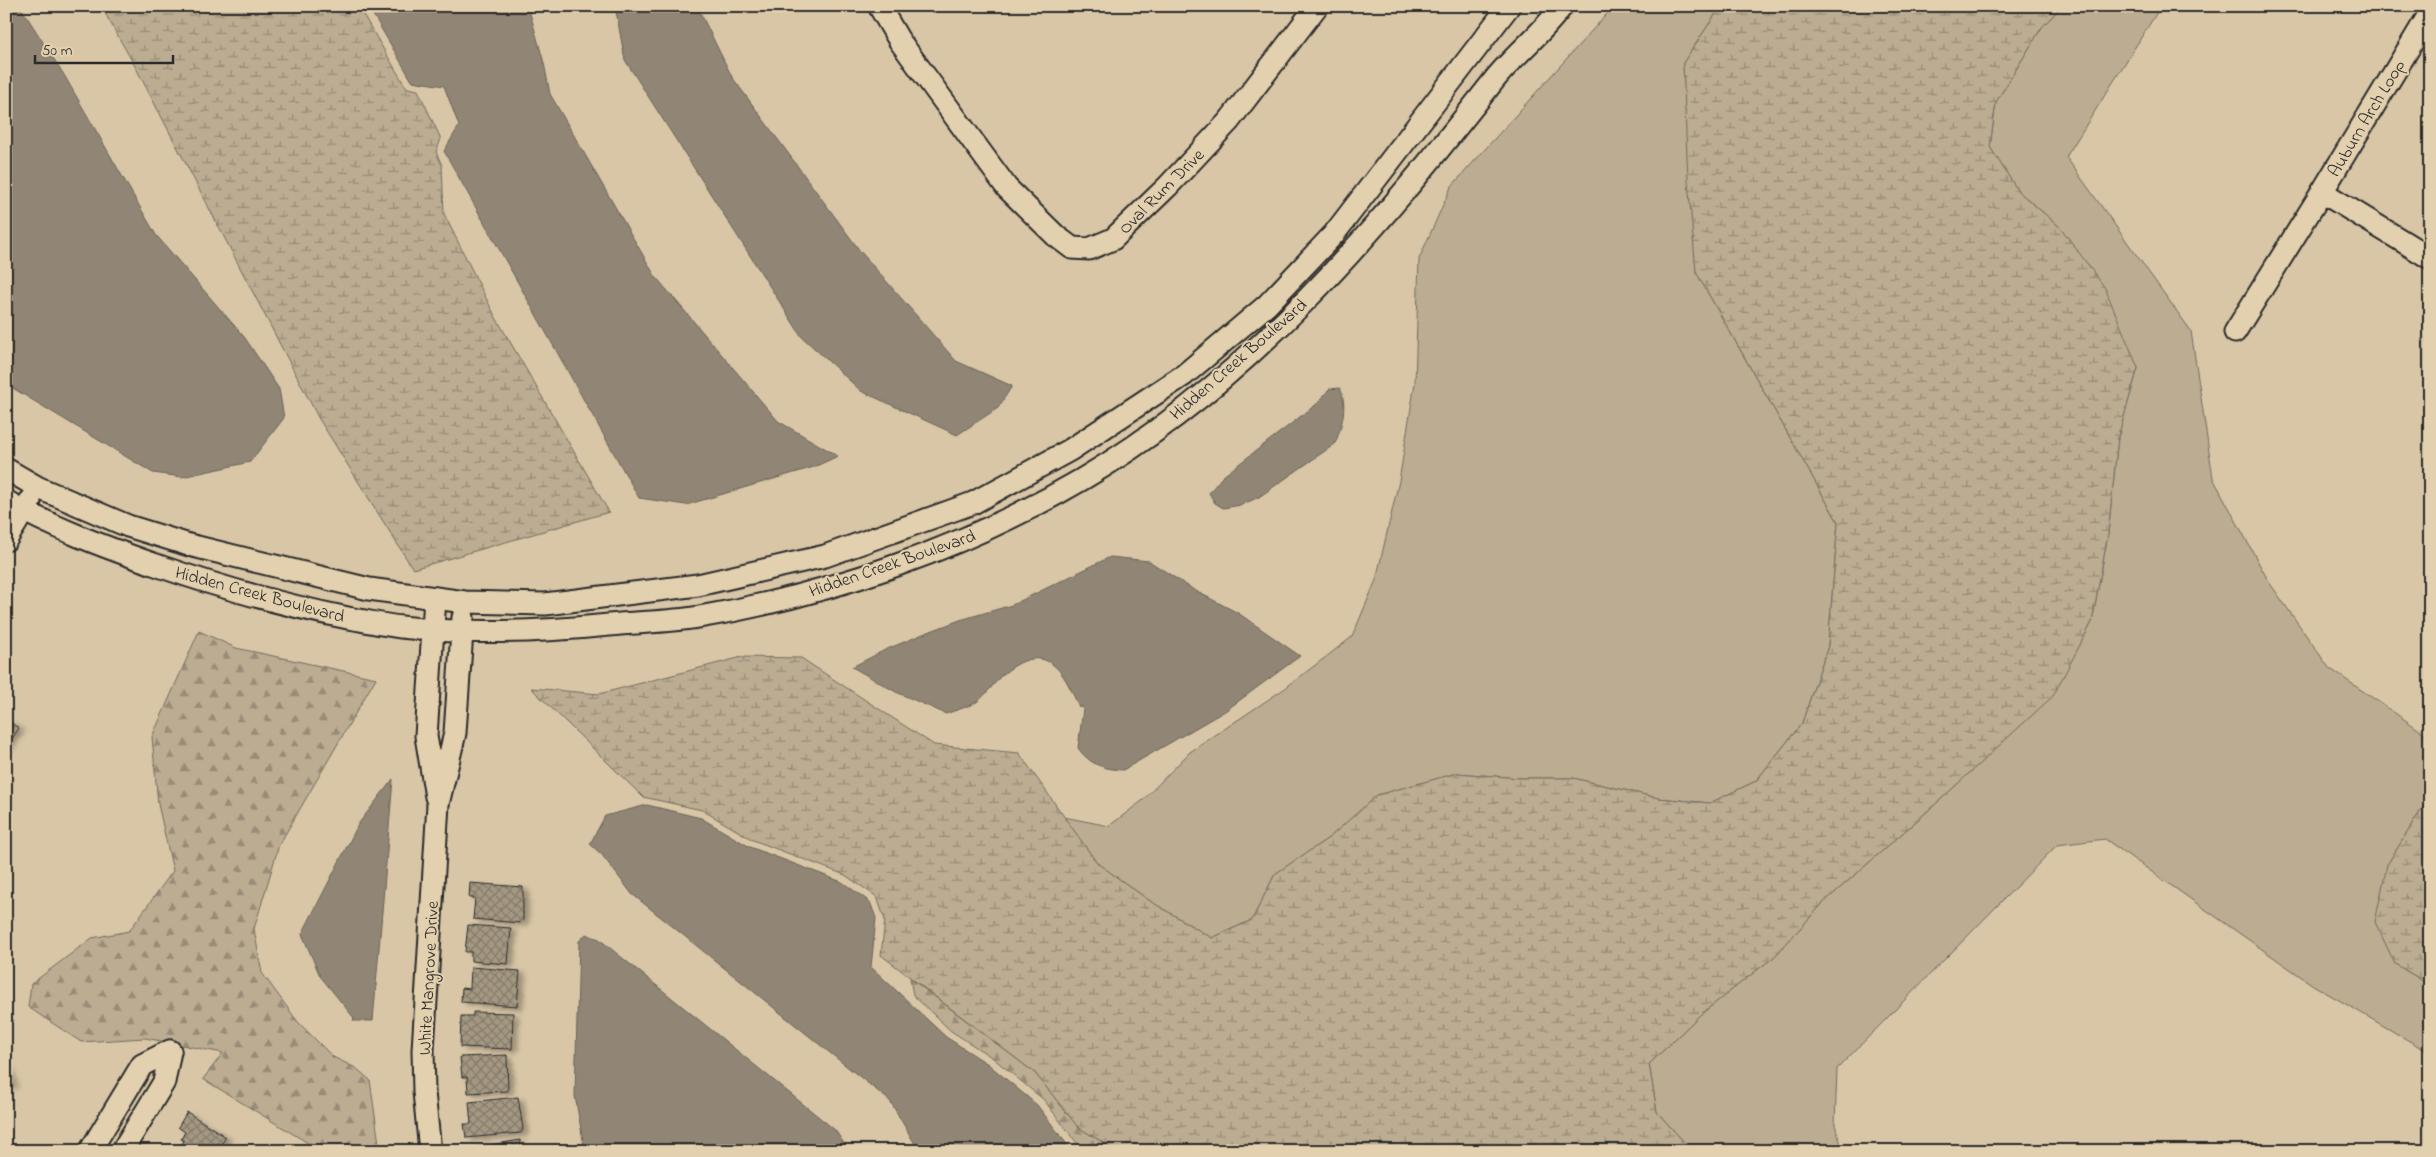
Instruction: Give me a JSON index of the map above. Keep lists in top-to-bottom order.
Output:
{
  "streets": {
    "street": [
      "Auburn Arch Loop",
      "Oval Rum Drive",
      "Hidden Creek Boulevard",
      "White Mangrove Drive"
    ]
  },
  "crossings": [
    ["Hidden Creek Boulevard", "White Mangrove Drive"]
  ],
  "scale_bar": "50 m"
}
